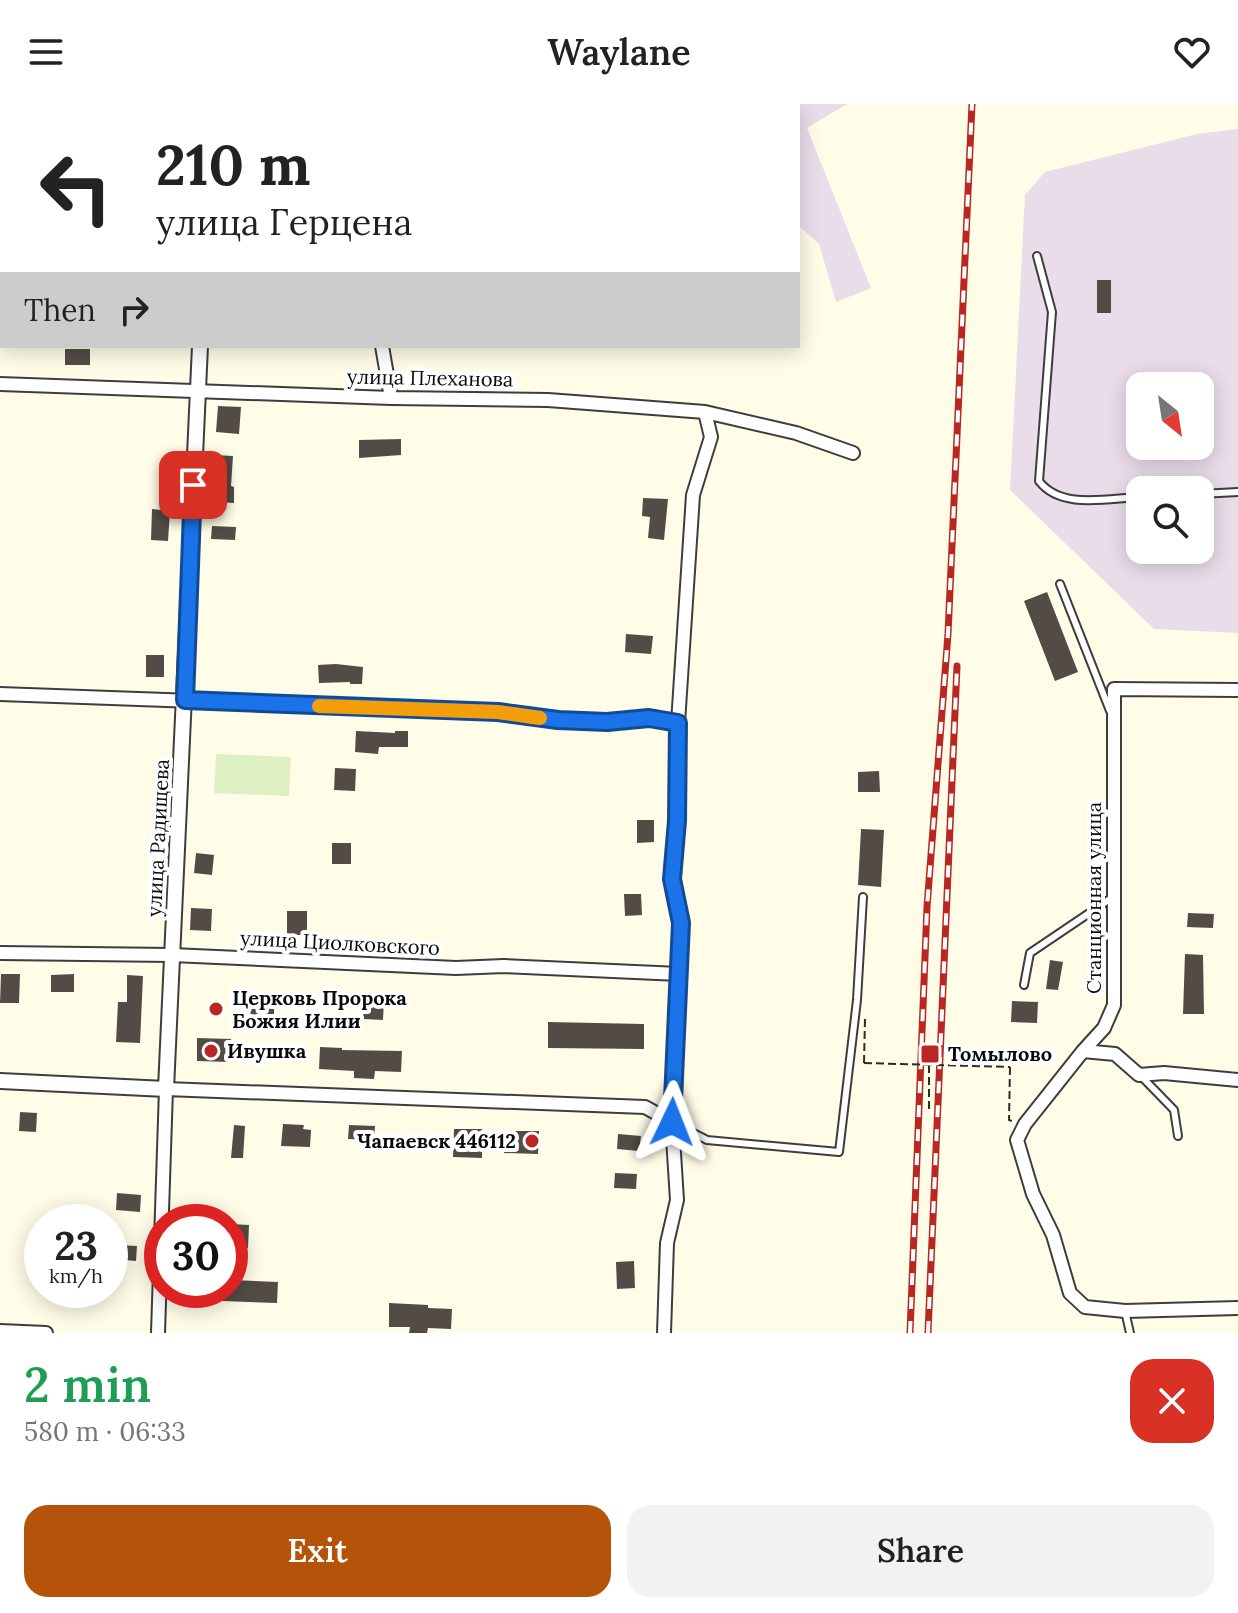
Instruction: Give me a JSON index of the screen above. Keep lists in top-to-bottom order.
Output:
{
  "streets": {
    "street": [
      "улица Плеханова",
      "улица Радищева",
      "Станционная улица",
      "улица Циолковского"
    ]
  },
  "crossings": [
    ["улица Плеханова", "улица Радищева"],
    ["улица Радищева", "улица Циолковского"]
  ],
  "places": {
    "other": ["Церковь Пророка Божия Илии", "Ивушка", "Чапаевск 446112"],
    "transit": ["Томылово"]
  },
  "north": "bottom right",
  "page": {
    "header": "Waylane",
    "turn": ["210 m", "улица Герцена"],
    "then": "Then",
    "speed": "23 km/h",
    "limit": "30",
    "heading": ["2 min", "580 m · 06:33"],
    "buttons": ["Exit", "Share"]
  }
}
